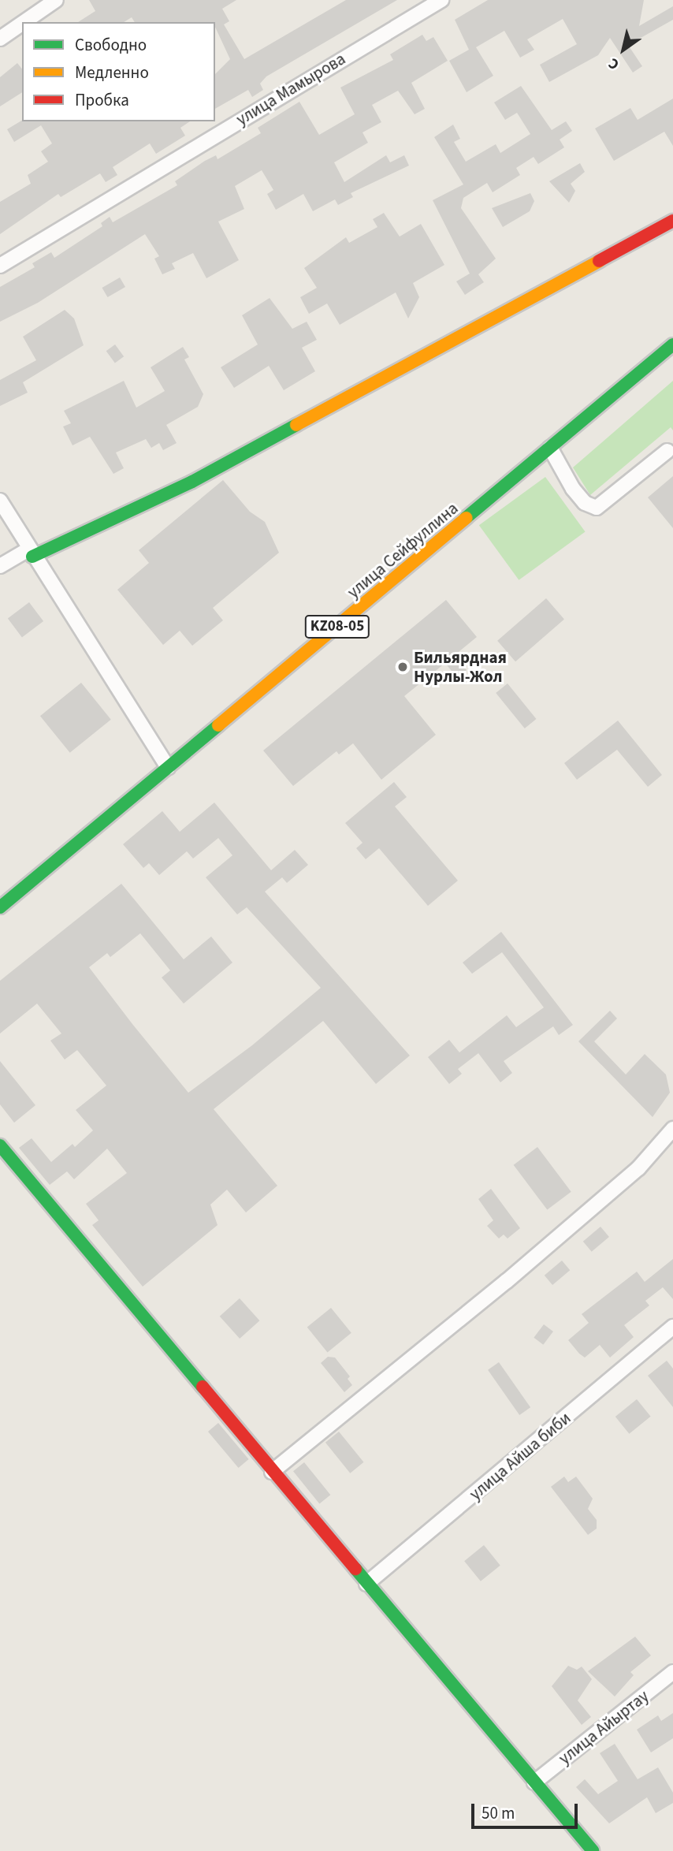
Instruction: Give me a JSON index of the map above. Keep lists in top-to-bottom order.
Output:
{
  "streets": {
    "street": [
      "улица Мамырова",
      "улица Сейфуллина",
      "KZ08-05",
      "улица Айша биби",
      "улица Айыртау"
    ]
  },
  "places": ["Бильярдная Нурлы-Жол"],
  "legend": ["Свободно", "Медленно", "Пробка"],
  "scale_bar": "50 m",
  "north": "bottom left"
}
